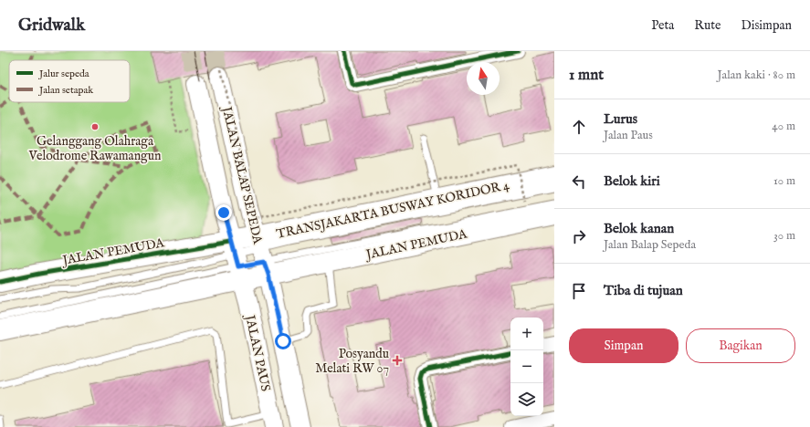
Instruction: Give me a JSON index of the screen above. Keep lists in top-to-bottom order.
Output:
{
  "streets": {
    "main road": ["JALAN BALAP SEPEDA", "JALAN PEMUDA", "JALAN PAUS"],
    "lane": ["TRANSJAKARTA BUSWAY KORIDOR 4"]
  },
  "crossings": [
    ["JALAN BALAP SEPEDA", "TRANSJAKARTA BUSWAY KORIDOR 4"],
    ["JALAN BALAP SEPEDA", "JALAN PEMUDA"],
    ["JALAN BALAP SEPEDA", "JALAN PAUS"],
    ["TRANSJAKARTA BUSWAY KORIDOR 4", "JALAN PEMUDA"],
    ["TRANSJAKARTA BUSWAY KORIDOR 4", "JALAN PAUS"],
    ["JALAN PEMUDA", "JALAN PAUS"]
  ],
  "places": {
    "other": ["Gelanggang Olahraga Velodrome Rawamangun"],
    "health": ["Posyandu Melati RW 07"]
  },
  "legend": ["Jalur sepeda", "Jalan setapak"],
  "north": "top",
  "page": {
    "header": "Gridwalk",
    "nav": ["Peta", "Rute", "Disimpan"],
    "heading": ["1 mnt", "Jalan kaki · 80 m"],
    "list": [
      ["Lurus", "Jalan Paus", "40 m"],
      ["Belok kiri", "10 m"],
      ["Belok kanan", "Jalan Balap Sepeda", "30 m"],
      "Tiba di tujuan"
    ],
    "map_buttons": ["+", "−"],
    "buttons": ["Simpan", "Bagikan"]
  }
}
